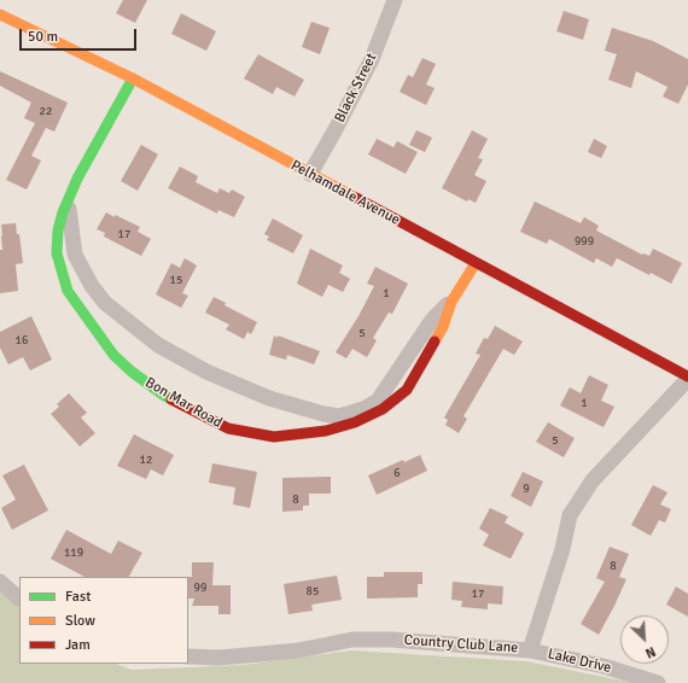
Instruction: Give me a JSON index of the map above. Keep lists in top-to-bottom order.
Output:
{
  "streets": {
    "street": [
      "Black Street",
      "Pelhamdale Avenue",
      "Bon Mar Road",
      "Country Club Lane",
      "Lake Drive"
    ]
  },
  "crossings": [
    ["Black Street", "Pelhamdale Avenue"],
    ["Pelhamdale Avenue", "Bon Mar Road"],
    ["Pelhamdale Avenue", "Country Club Lane"],
    ["Country Club Lane", "Lake Drive"]
  ],
  "house_numbers": [
    "22",
    "17",
    "999",
    "15",
    "1",
    "5",
    "16",
    "1",
    "5",
    "12",
    "6",
    "9",
    "8",
    "119",
    "8",
    "99",
    "85",
    "17"
  ],
  "legend": ["Fast", "Slow", "Jam"],
  "scale_bar": "50 m",
  "north": "bottom right"
}
